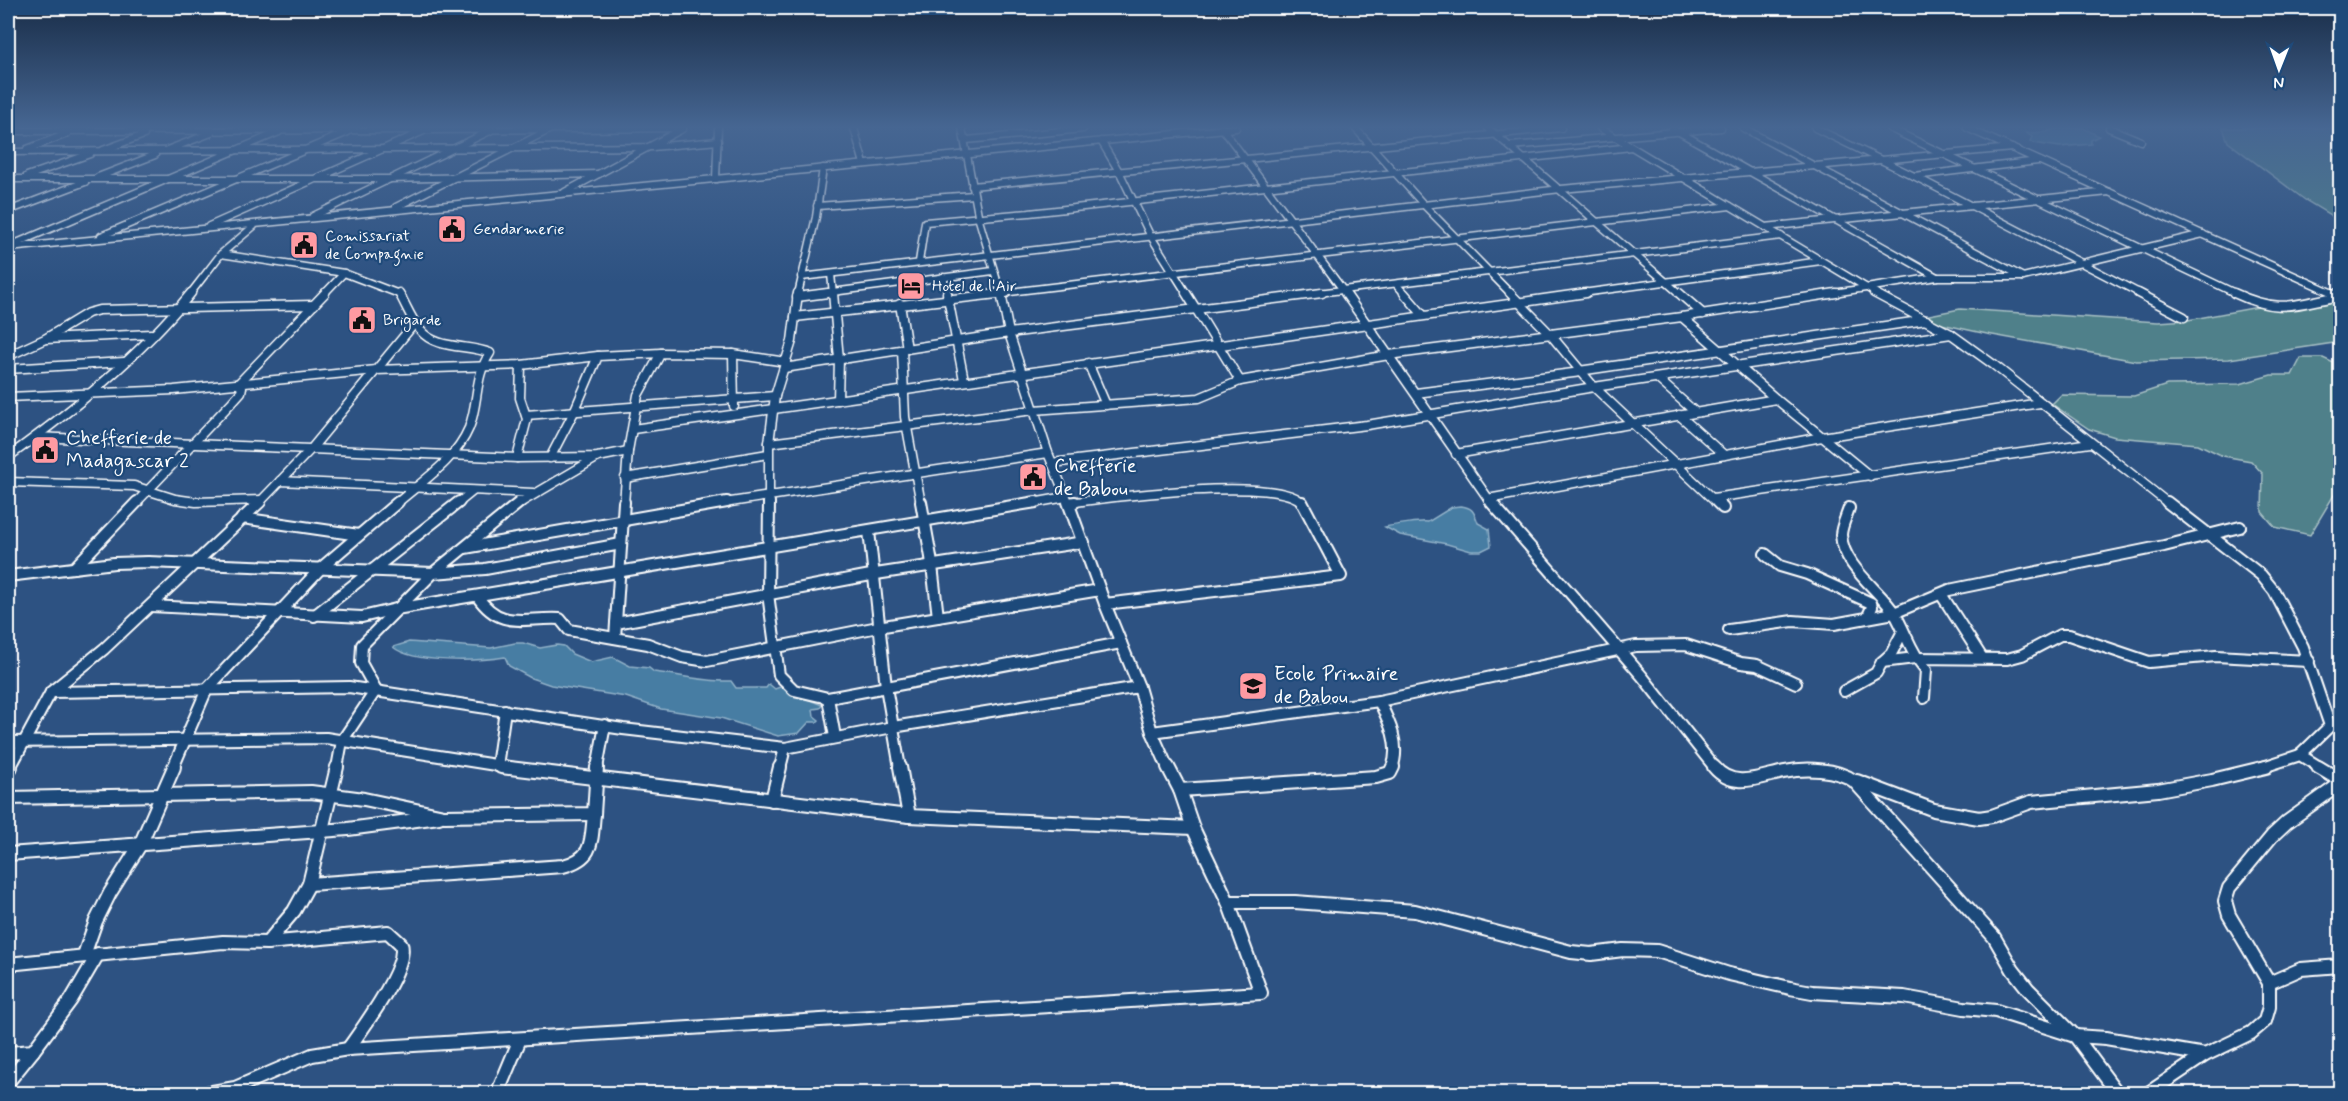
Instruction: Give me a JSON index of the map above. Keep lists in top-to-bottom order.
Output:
{
  "places": {
    "public building": [
      "Gendarmerie",
      "Comissariat de Compagnie",
      "Brigarde",
      "Chefferie de Madagascar 2",
      "Chefferie de Babou"
    ],
    "hotel": ["Hotel de l'Air"],
    "school or university": ["Ecole Primaire de Babou"]
  },
  "north": "bottom"
}
